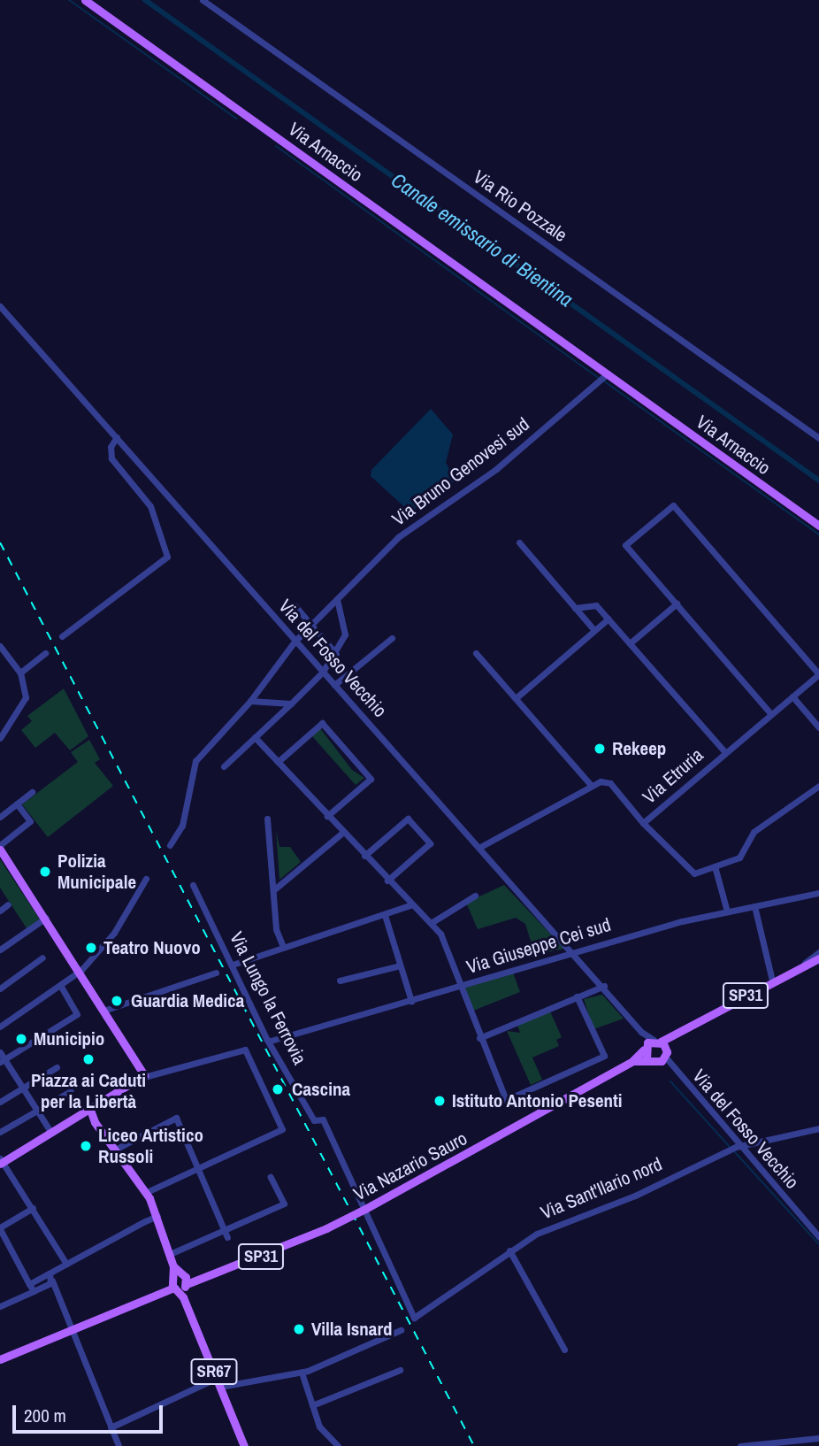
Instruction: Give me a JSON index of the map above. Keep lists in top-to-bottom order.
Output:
{
  "streets": {
    "main road": [
      "Via Arnaccio",
      "SP31",
      "Via Nazario Sauro",
      "SR67"
    ],
    "street": [
      "Via Rio Pozzale",
      "Via Bruno Genovesi sud",
      "Via del Fosso Vecchio",
      "Via Etruria",
      "Via Giuseppe Cei sud",
      "Via Lungo la Ferrovia",
      "Via Sant'Ilario nord"
    ]
  },
  "crossings": [
    ["Via Arnaccio", "Via Bruno Genovesi sud"],
    ["Via Bruno Genovesi sud", "Via del Fosso Vecchio"],
    ["Via del Fosso Vecchio", "Via Giuseppe Cei sud"],
    ["Via del Fosso Vecchio", "Via Nazario Sauro"],
    ["Via del Fosso Vecchio", "Via Sant'Ilario nord"],
    ["Via Giuseppe Cei sud", "Via Lungo la Ferrovia"],
    ["Via Lungo la Ferrovia", "Via Sant'Ilario nord"],
    ["Via Nazario Sauro", "SR67"]
  ],
  "water": ["Canale emissario di Bientina"],
  "places": [
    "Rekeep",
    "Polizia Municipale",
    "Teatro Nuovo",
    "Guardia Medica",
    "Municipio",
    "Piazza ai Caduti per la Libertà",
    "Cascina",
    "Istituto Antonio Pesenti",
    "Liceo Artistico Russoli",
    "Villa Isnard"
  ],
  "scale_bar": "200 m"
}
